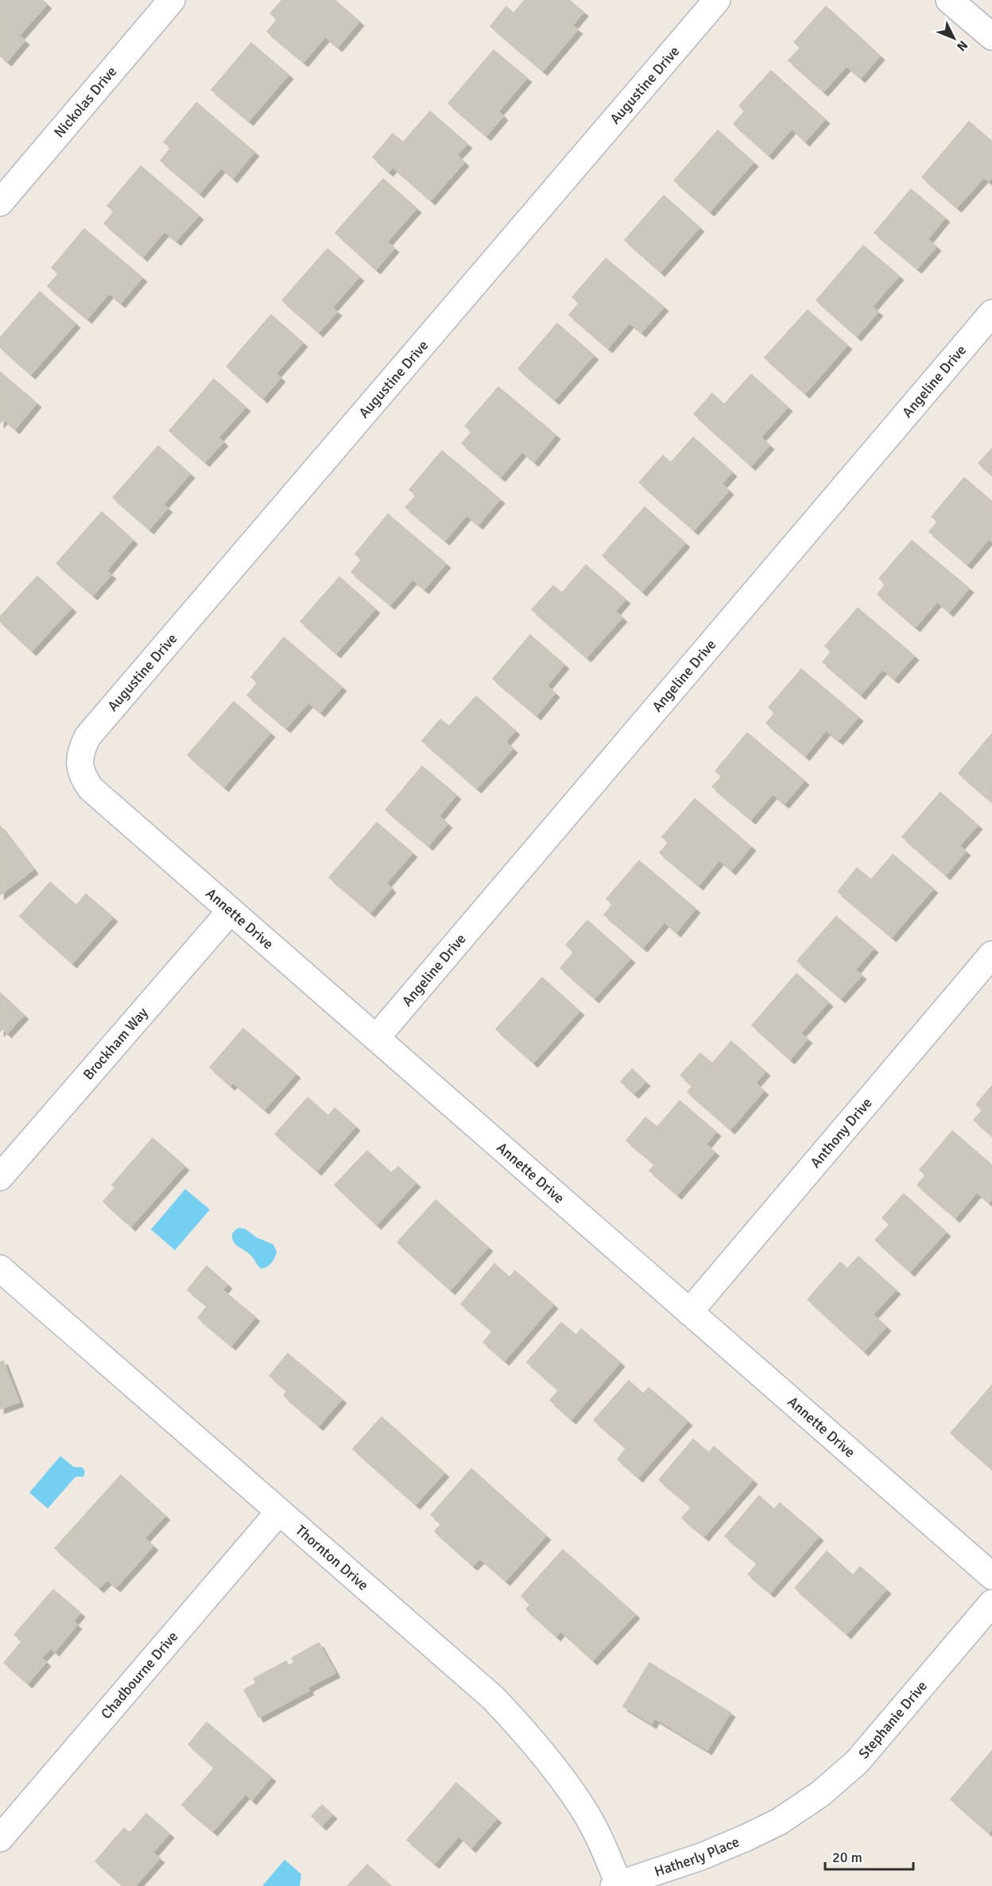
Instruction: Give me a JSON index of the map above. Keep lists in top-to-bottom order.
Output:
{
  "streets": {
    "street": [
      "Augustine Drive",
      "Nickolas Drive",
      "Angeline Drive",
      "Annette Drive",
      "Brockham Way",
      "Anthony Drive",
      "Thornton Drive",
      "Chadbourne Drive",
      "Stephanie Drive",
      "Hatherly Place"
    ]
  },
  "crossings": [
    ["Augustine Drive", "Annette Drive"],
    ["Angeline Drive", "Annette Drive"],
    ["Annette Drive", "Brockham Way"],
    ["Annette Drive", "Anthony Drive"],
    ["Thornton Drive", "Chadbourne Drive"],
    ["Thornton Drive", "Hatherly Place"],
    ["Stephanie Drive", "Hatherly Place"]
  ],
  "scale_bar": "20 m",
  "north": "bottom right"
}
